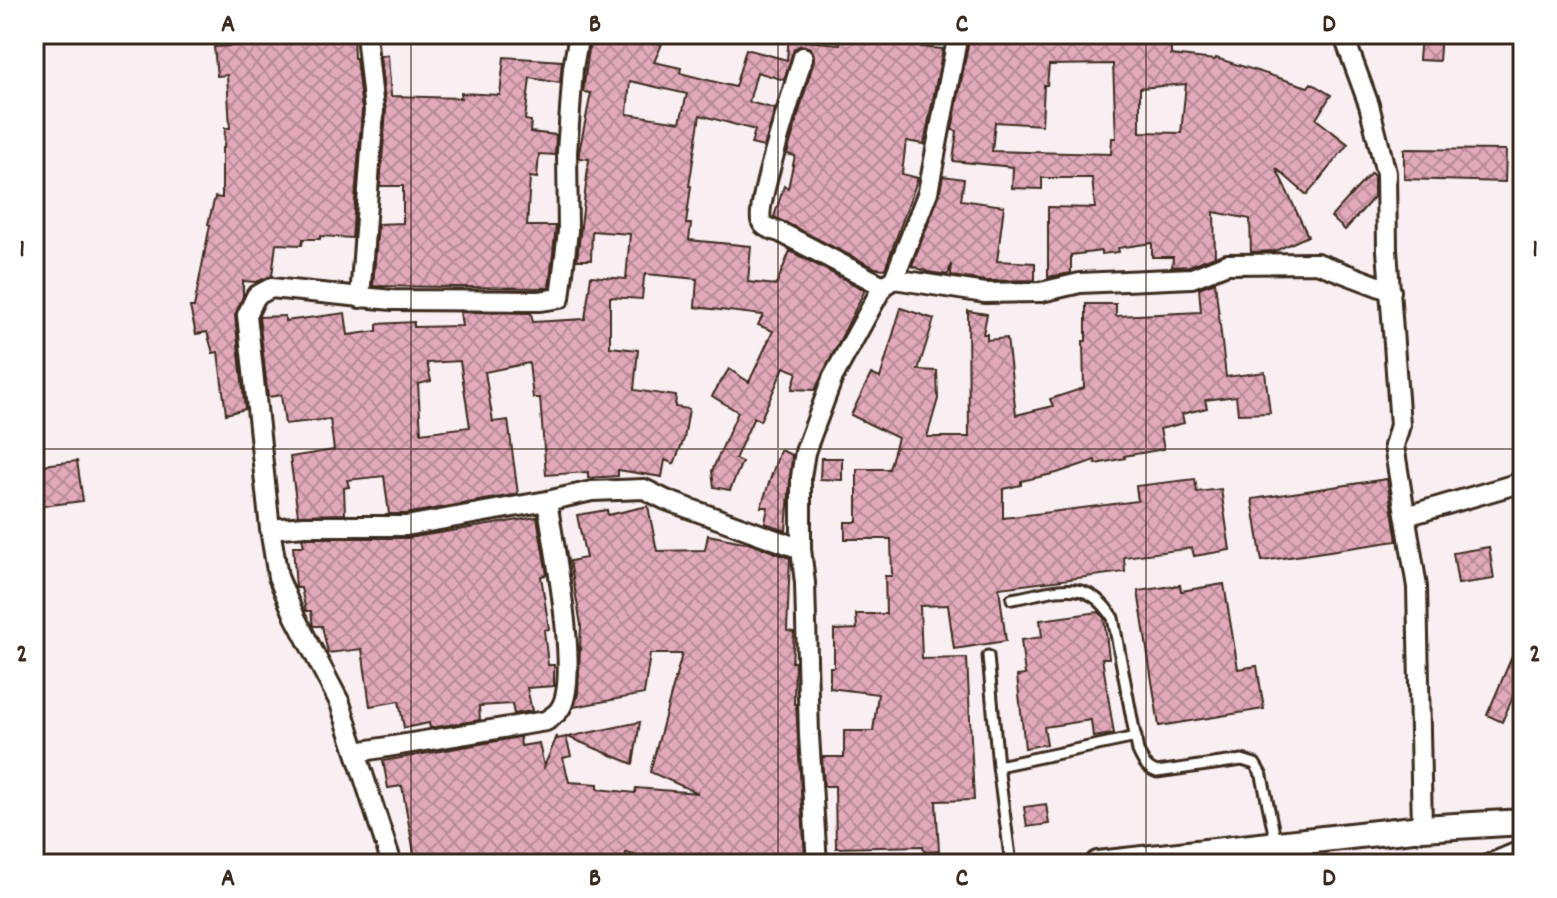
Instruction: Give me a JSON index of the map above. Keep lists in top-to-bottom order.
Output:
{
  "grid": {
    "columns": [
      "A",
      "B",
      "C",
      "D"
    ],
    "rows": ["1", "2"]
  }
}
